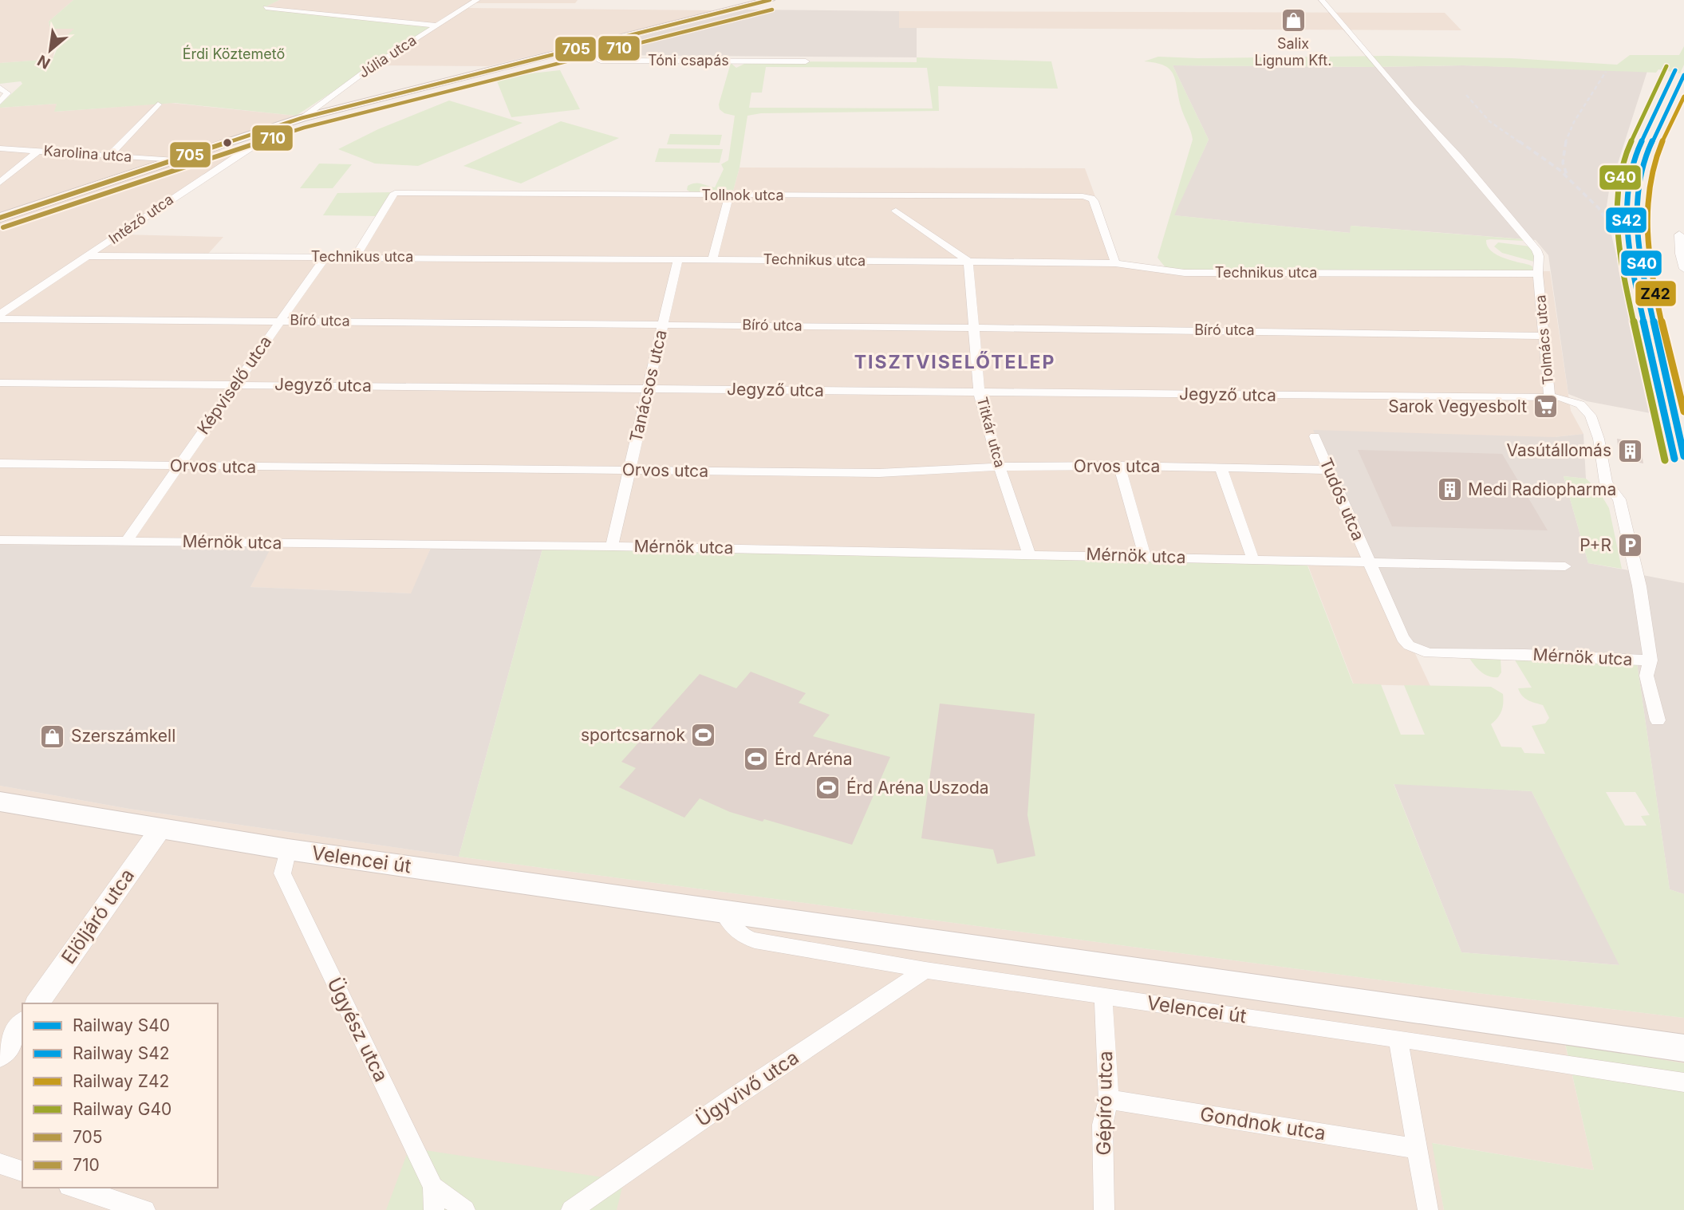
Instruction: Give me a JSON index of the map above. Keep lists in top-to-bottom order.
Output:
{
  "streets": {
    "main road": ["Velencei út"],
    "street": [
      "Júlia utca",
      "Tóni csapás",
      "Karolina utca",
      "Tollnok utca",
      "Intéző utca",
      "Technikus utca",
      "Bíró utca",
      "Tolmács utca",
      "Képviselő utca",
      "Jegyző utca",
      "Tanácsos utca",
      "Titkár utca",
      "Orvos utca",
      "Tudós utca",
      "Mérnök utca",
      "Elöljáró utca",
      "Ügyész utca",
      "Ügyvivő utca",
      "Gépíró utca",
      "Gondnok utca"
    ]
  },
  "crossings": [
    ["Tollnok utca", "Technikus utca"],
    ["Intéző utca", "Technikus utca"],
    ["Technikus utca", "Tolmács utca"],
    ["Technikus utca", "Képviselő utca"],
    ["Technikus utca", "Tanácsos utca"],
    ["Technikus utca", "Titkár utca"],
    ["Bíró utca", "Tolmács utca"],
    ["Bíró utca", "Képviselő utca"],
    ["Bíró utca", "Tanácsos utca"],
    ["Bíró utca", "Titkár utca"],
    ["Tolmács utca", "Jegyző utca"],
    ["Tolmács utca", "Mérnök utca"],
    ["Képviselő utca", "Jegyző utca"],
    ["Képviselő utca", "Orvos utca"],
    ["Képviselő utca", "Mérnök utca"],
    ["Jegyző utca", "Tanácsos utca"],
    ["Jegyző utca", "Titkár utca"],
    ["Tanácsos utca", "Orvos utca"],
    ["Tanácsos utca", "Mérnök utca"],
    ["Titkár utca", "Orvos utca"],
    ["Titkár utca", "Mérnök utca"],
    ["Orvos utca", "Tudós utca"],
    ["Tudós utca", "Mérnök utca"],
    ["Velencei út", "Elöljáró utca"],
    ["Velencei út", "Ügyész utca"],
    ["Velencei út", "Ügyvivő utca"],
    ["Velencei út", "Gépíró utca"],
    ["Gépíró utca", "Gondnok utca"]
  ],
  "districts": ["TISZTVISELŐTELEP"],
  "parks": ["Érdi Köztemető"],
  "places": {
    "shop": ["Salix Lignum Kft.", "Szerszámkell"],
    "supermarket": ["Sarok Vegyesbolt"],
    "building": ["Vasútállomás", "Medi Radiopharma"],
    "parking": ["P+R"],
    "sports": ["sportcsarnok", "Érd Aréna", "Érd Aréna Uszoda"]
  },
  "lines": [
    "transit line 705",
    "transit line 710",
    "rail line G40",
    "rail line S42",
    "rail line S40",
    "rail line Z42"
  ],
  "legend": [
    "Railway S40",
    "Railway S42",
    "Railway Z42",
    "Railway G40",
    "705",
    "710"
  ],
  "north": "bottom left"
}
